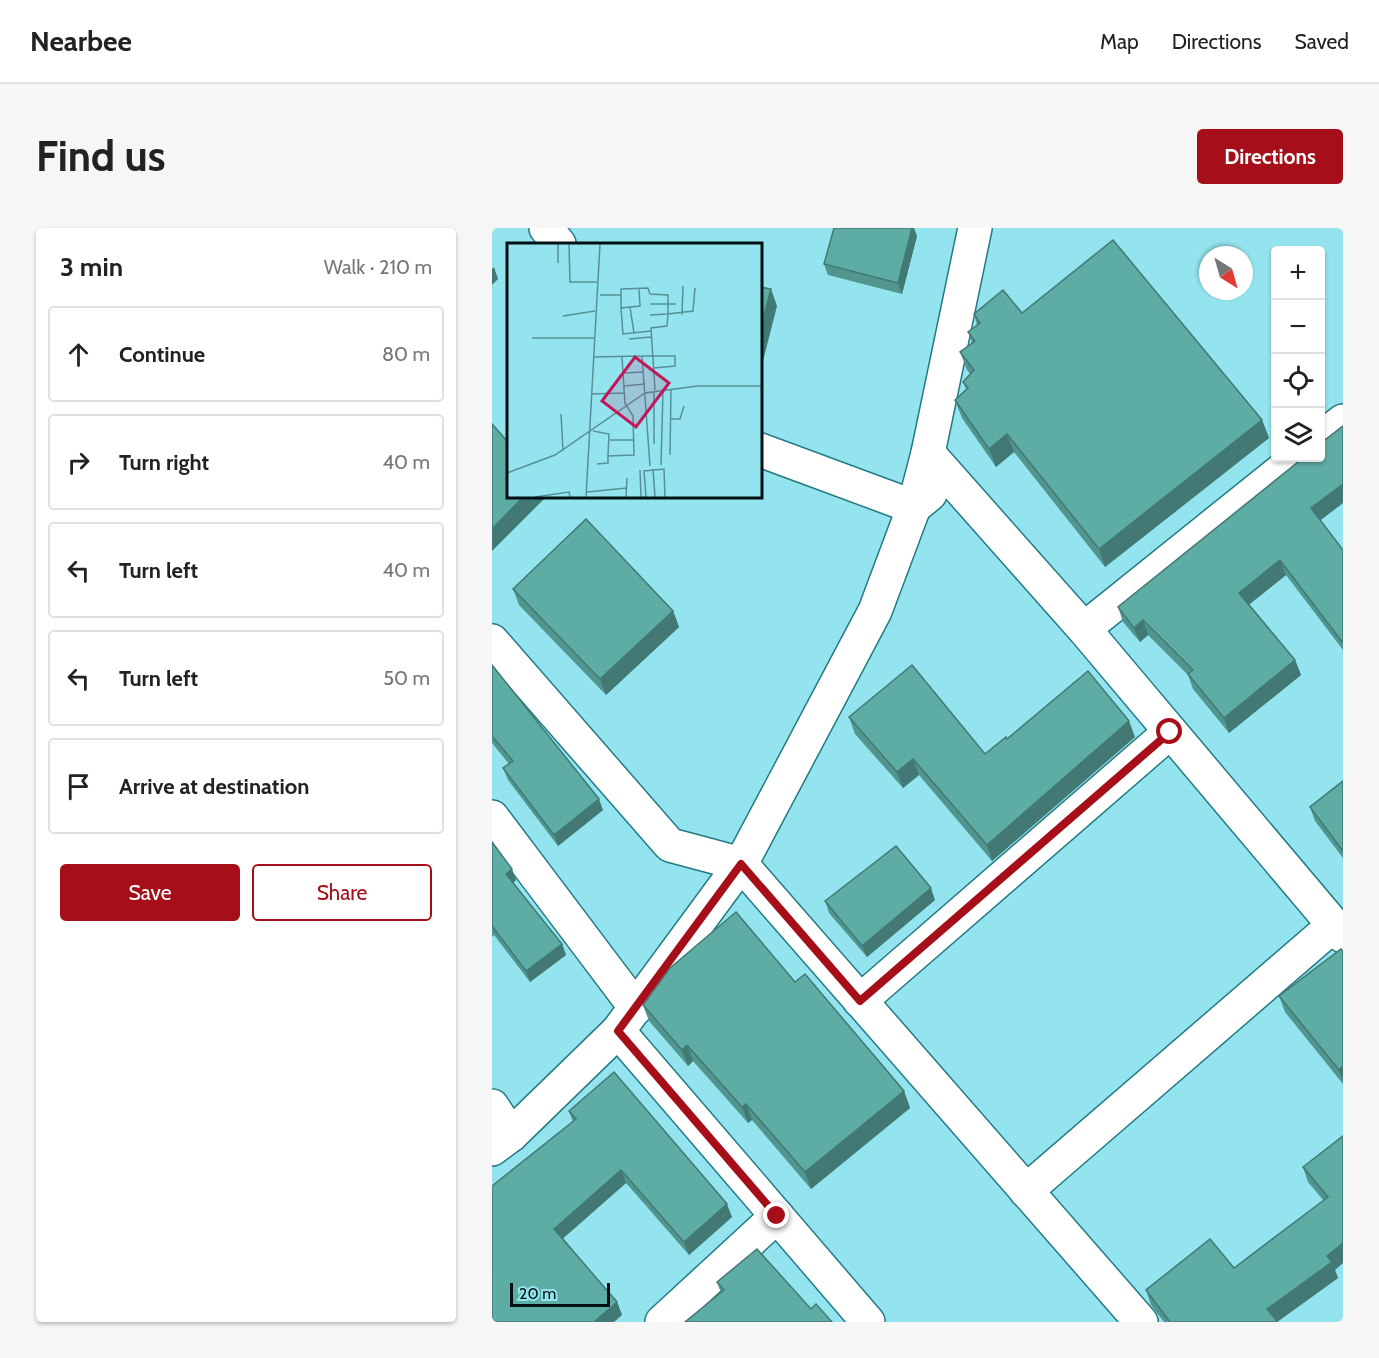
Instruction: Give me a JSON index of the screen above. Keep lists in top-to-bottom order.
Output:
{
  "scale_bar": "20 m",
  "north": "bottom right",
  "page": {
    "header": "Nearbee",
    "nav": ["Map", "Directions", "Saved"],
    "buttons": [
      "Directions",
      ["Save", "Share"]
    ],
    "title": "Find us",
    "heading": ["3 min", "Walk · 210 m"],
    "map_buttons": ["+", "−"],
    "list": [
      ["Continue", "80 m"],
      ["Turn right", "40 m"],
      ["Turn left", "40 m"],
      ["Turn left", "50 m"],
      "Arrive at destination"
    ],
    "scale": "20 m"
  }
}
